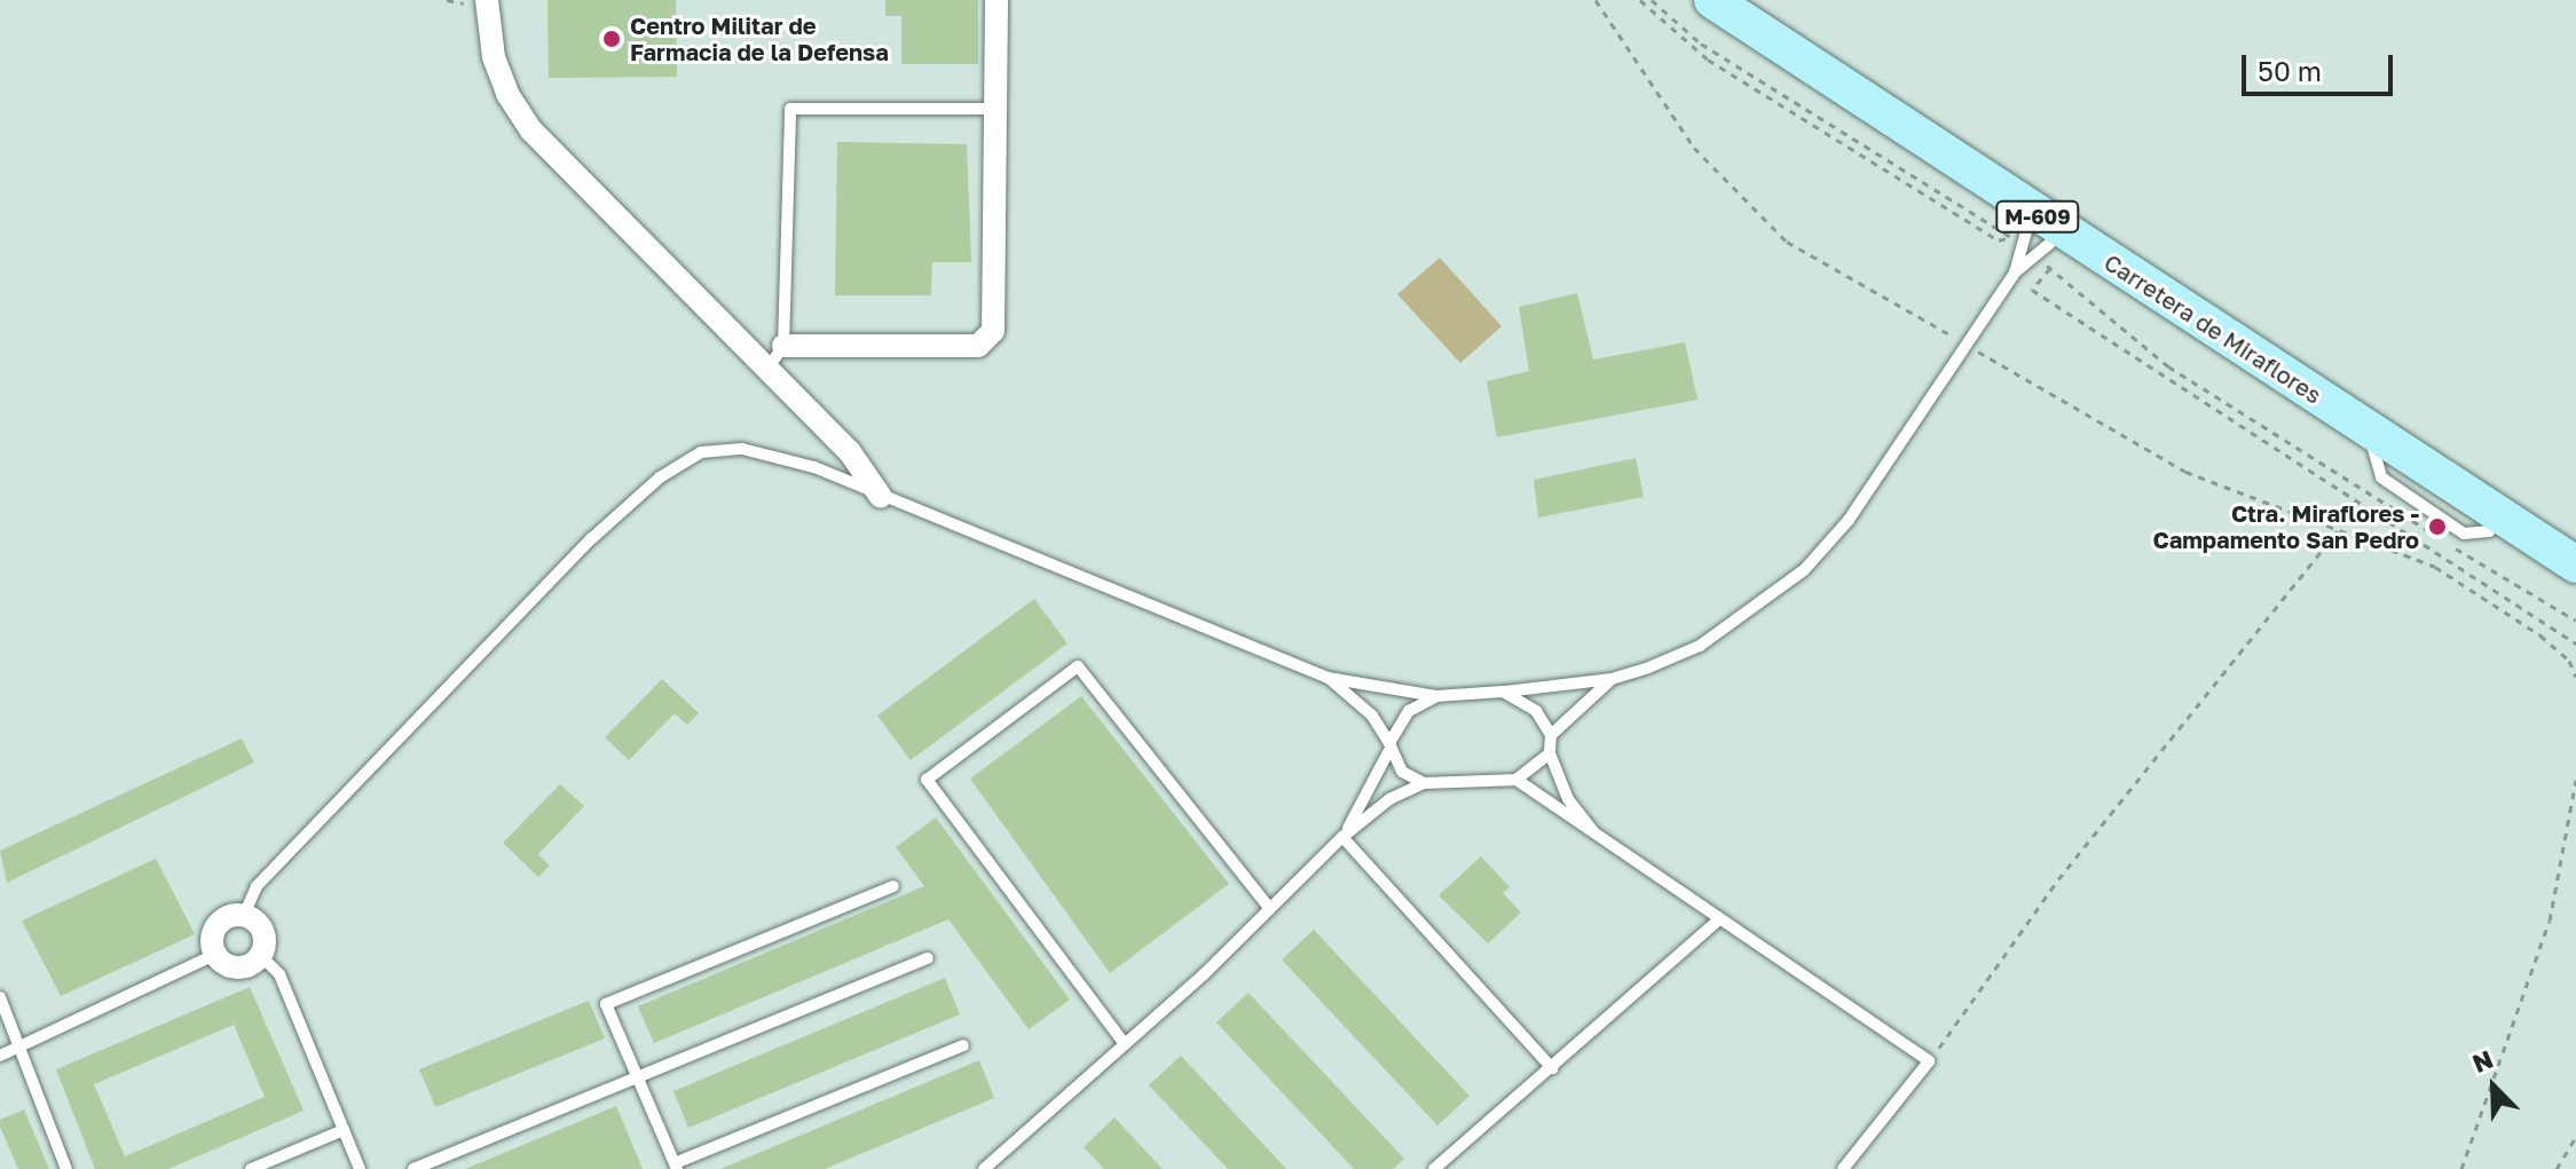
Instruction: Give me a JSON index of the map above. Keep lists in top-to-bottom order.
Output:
{
  "streets": {
    "main road": ["M-609", "Carretera de Miraflores"]
  },
  "places": ["Centro Militar de Farmacia de la Defensa", "Ctra. Miraflores - Campamento San Pedro"],
  "scale_bar": "50 m",
  "north": "top left"
}
